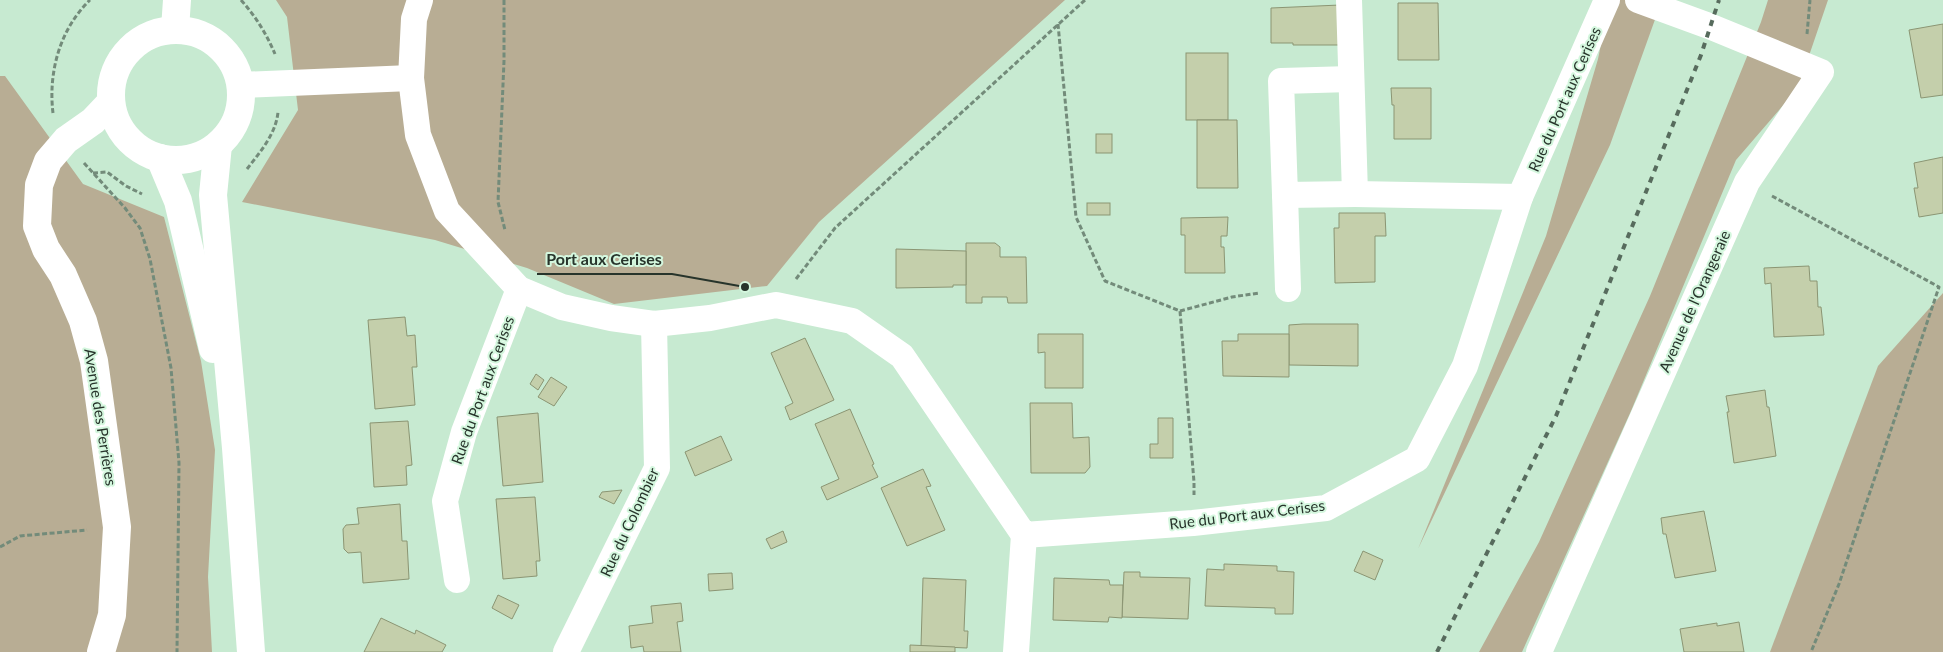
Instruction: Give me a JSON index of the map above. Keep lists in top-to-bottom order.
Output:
{
  "streets": {
    "main road": ["Avenue des Perrières"],
    "street": ["Rue du Port aux Cerises", "Avenue de l'Orangeraie", "Rue du Colombier"]
  },
  "places": ["Port aux Cerises"]
}
